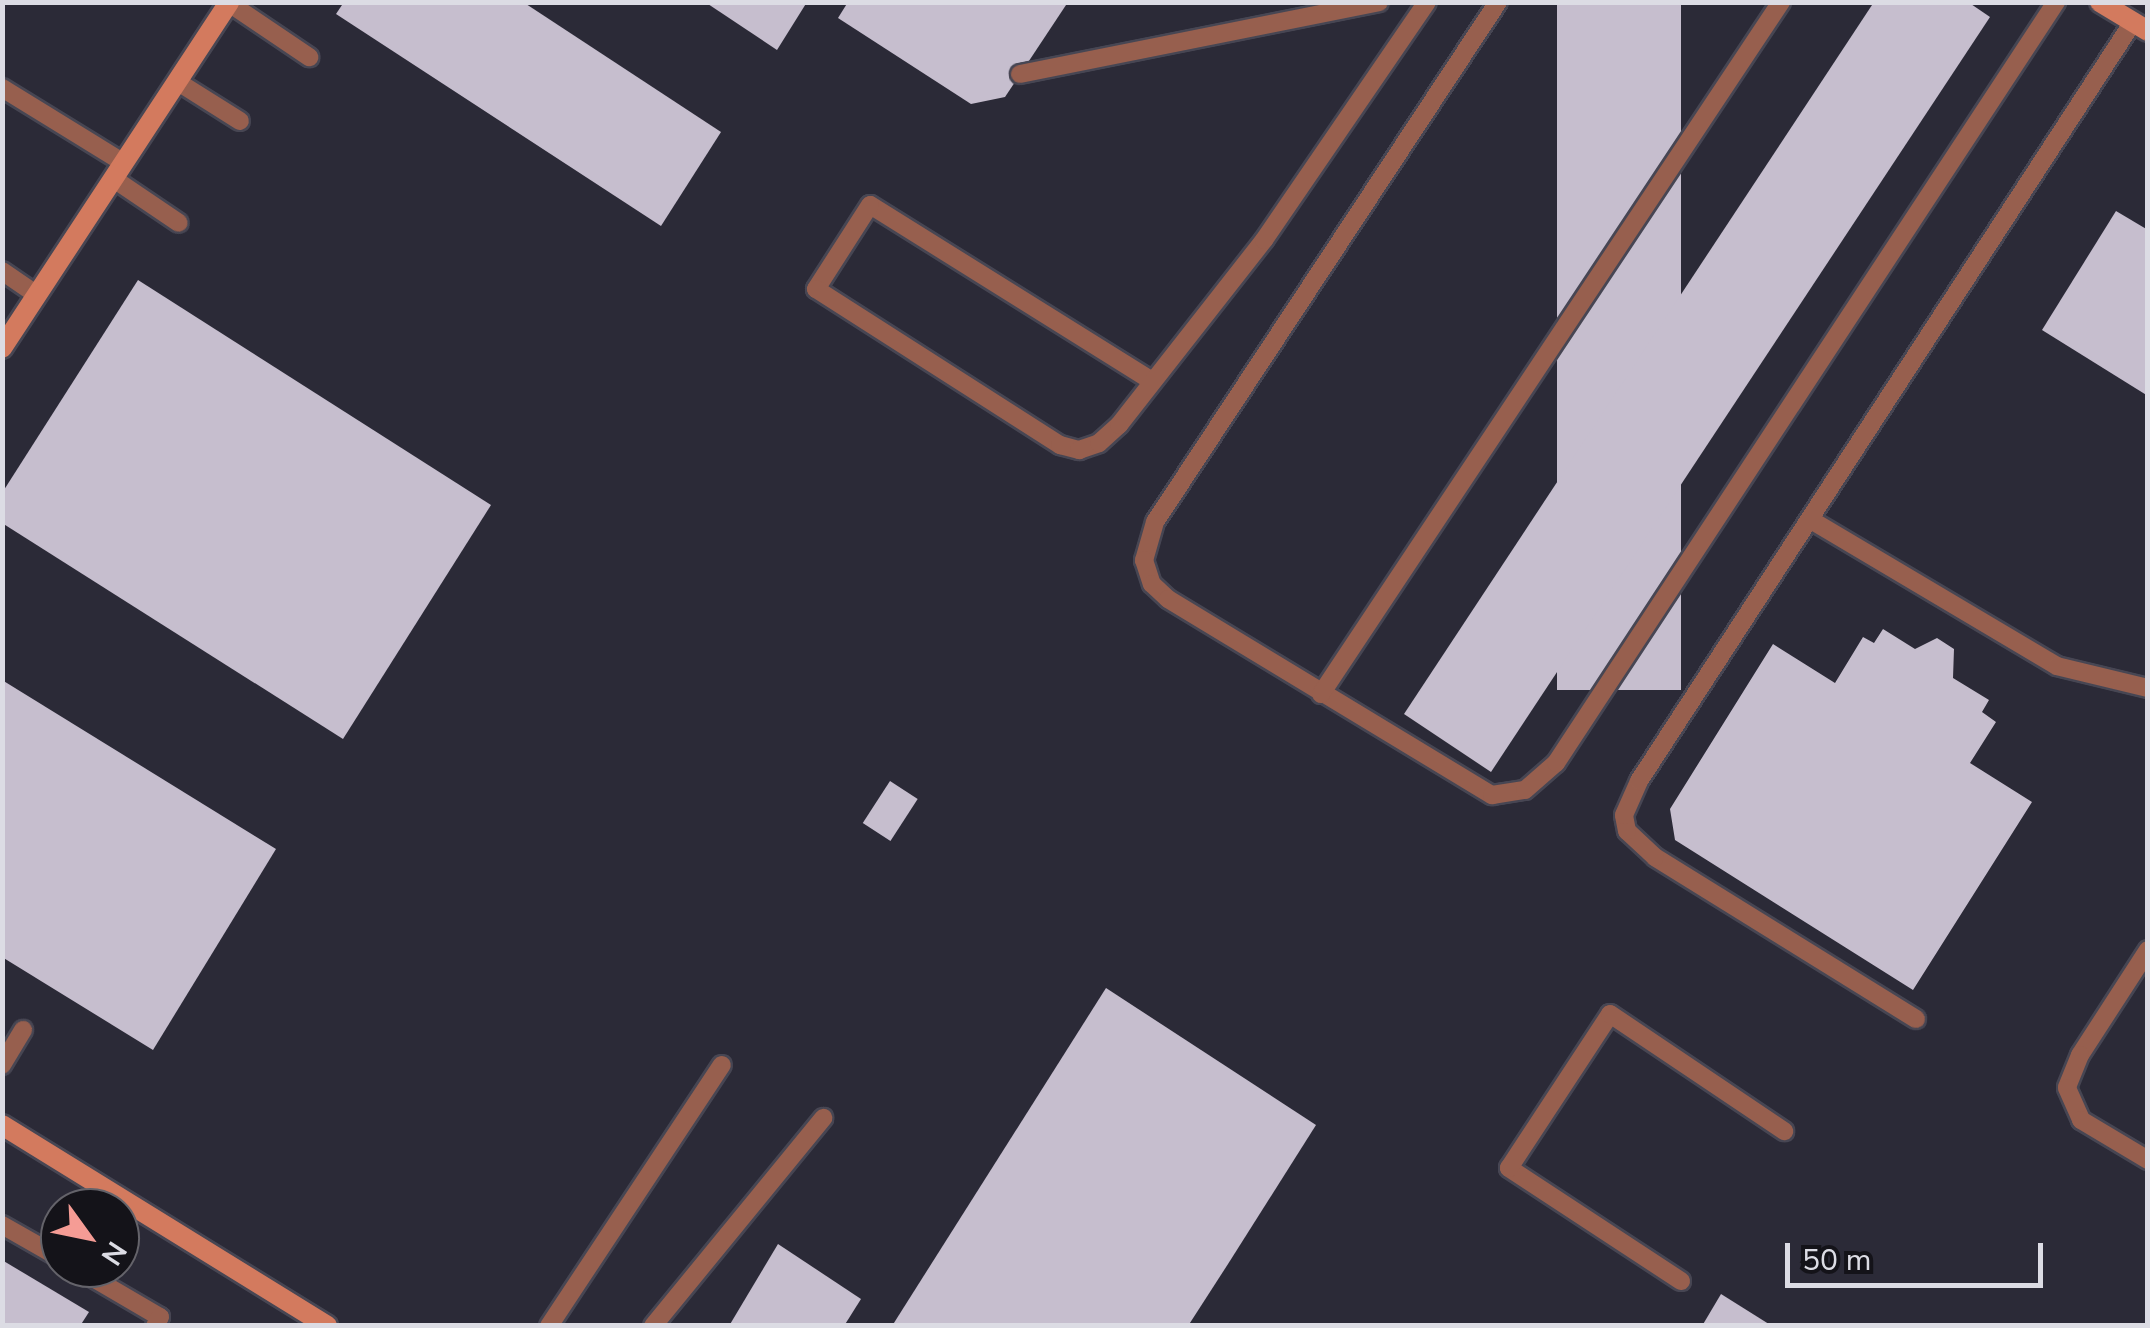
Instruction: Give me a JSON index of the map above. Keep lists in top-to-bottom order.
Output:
{
  "scale_bar": "50 m",
  "north": "bottom right"
}
